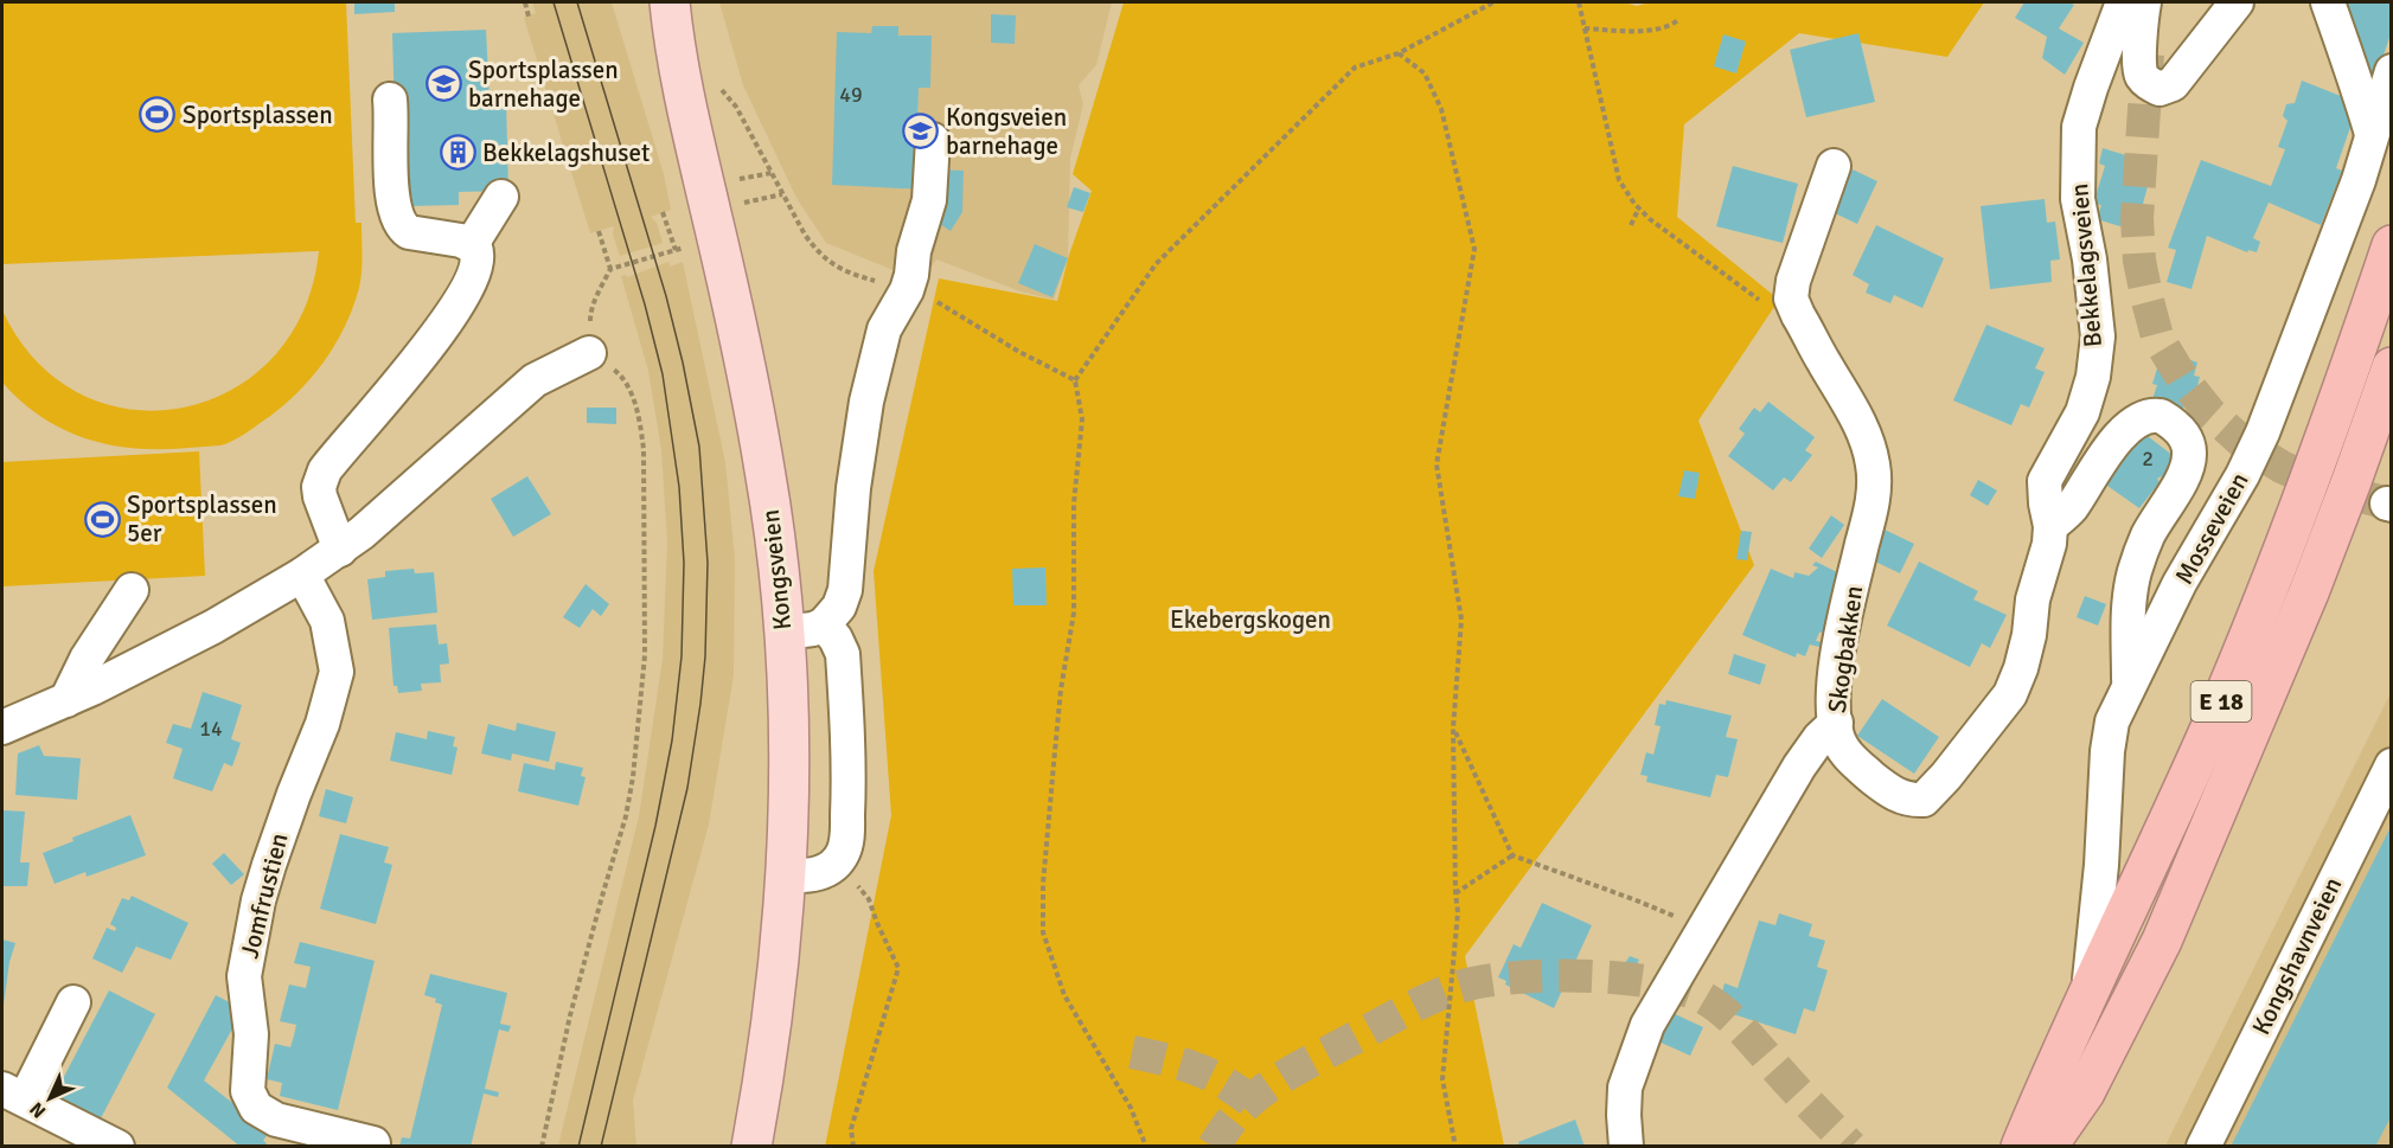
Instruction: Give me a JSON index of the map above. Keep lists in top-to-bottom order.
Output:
{
  "streets": {
    "highway": ["Mosseveien", "E 18"],
    "main road": ["Kongsveien"],
    "street": [
      "Bekkelagsveien",
      "Skogbakken",
      "Jomfrustien",
      "Kongshavnveien"
    ]
  },
  "crossings": [
    ["Bekkelagsveien", "Skogbakken"]
  ],
  "parks": ["Ekebergskogen"],
  "places": {
    "school or university": ["Sportsplassen barnehage", "Kongsveien barnehage"],
    "sports": ["Sportsplassen", "Sportsplassen 5er"],
    "building": ["Bekkelagshuset"]
  },
  "house_numbers": ["49", "2", "14"],
  "north": "bottom left"
}
